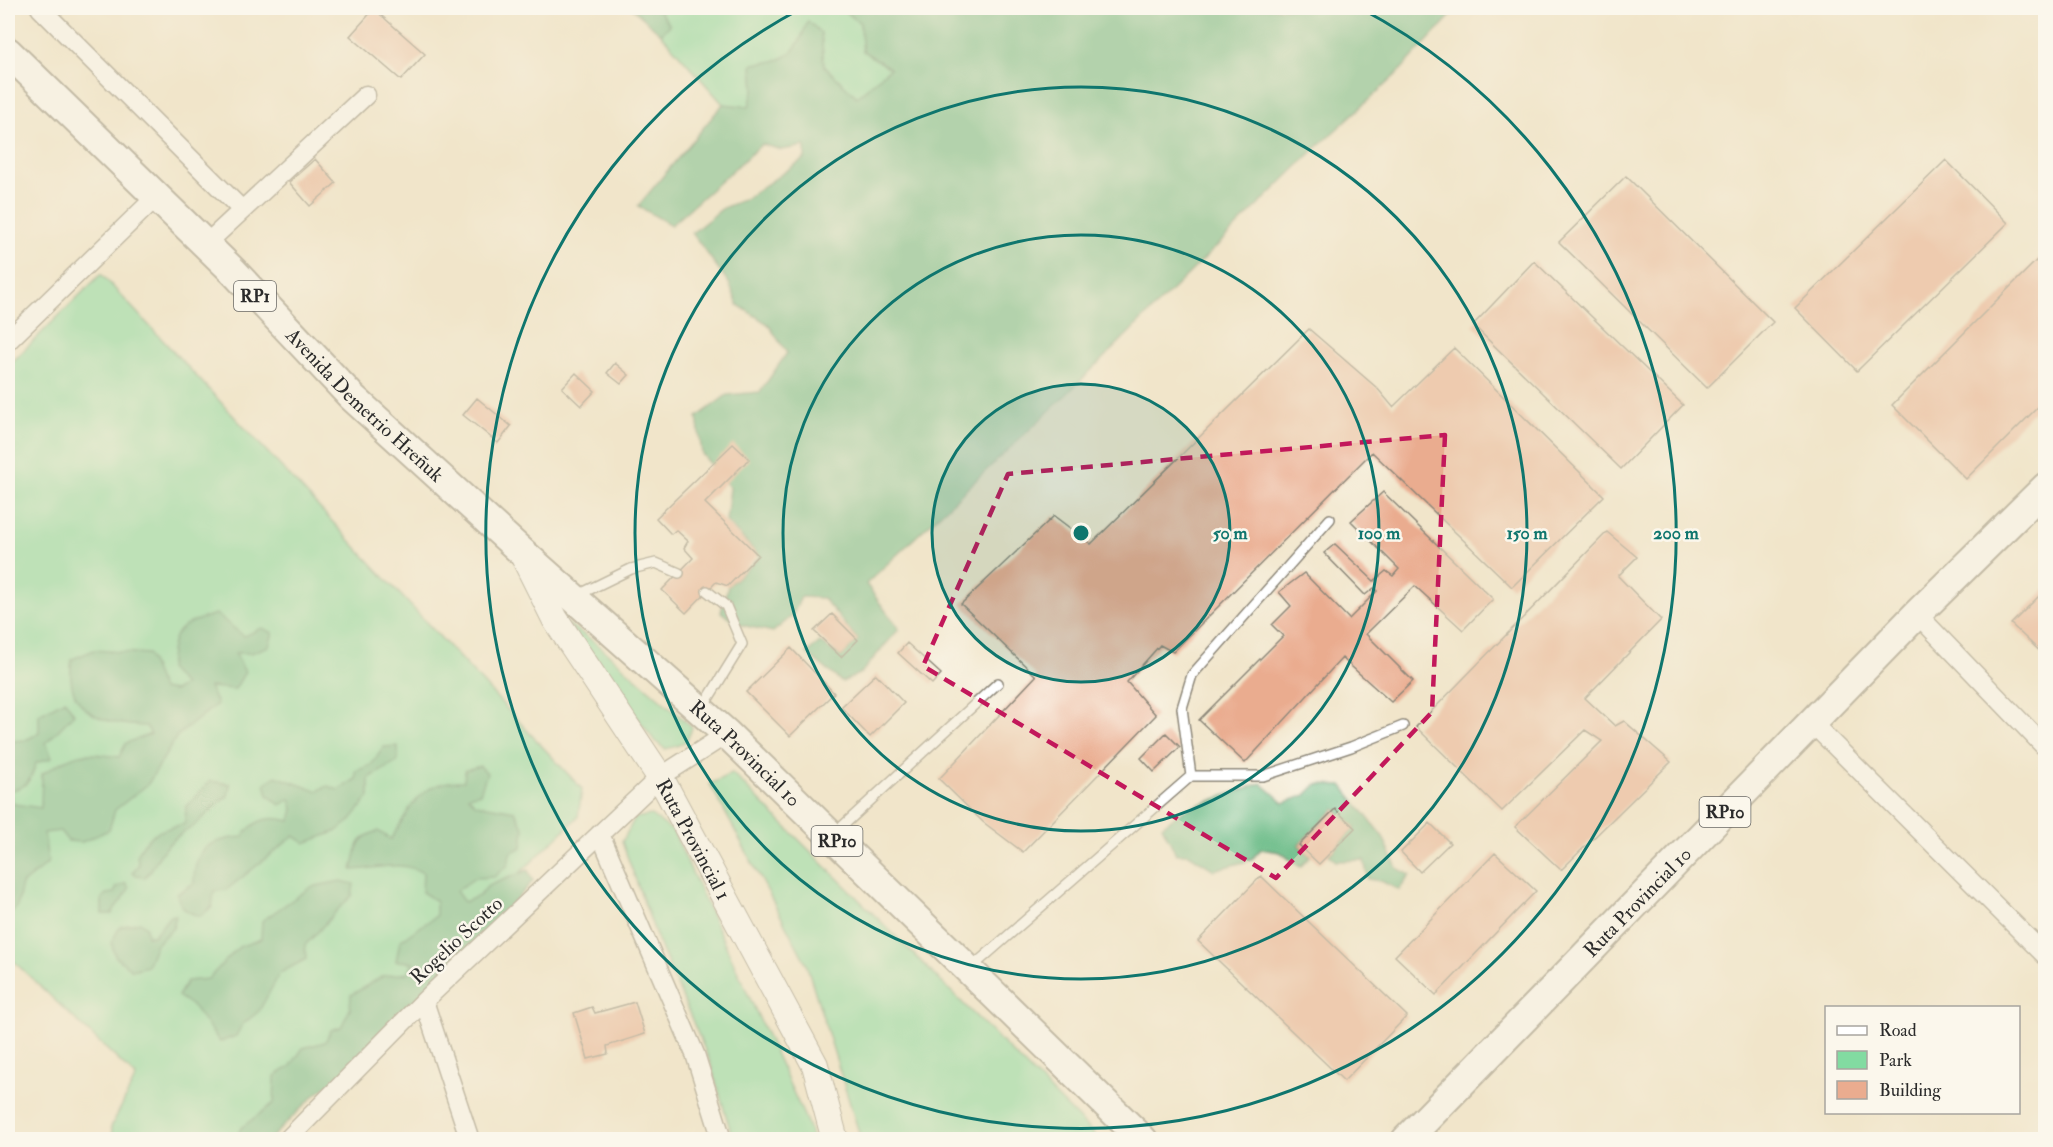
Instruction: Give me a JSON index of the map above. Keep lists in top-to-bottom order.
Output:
{
  "streets": {
    "main road": [
      "RP1",
      "Avenida Demetrio Hreñuk",
      "Ruta Provincial 10",
      "RP10",
      "Ruta Provincial 1"
    ],
    "street": ["Rogelio Scotto"]
  },
  "crossings": [
    ["Avenida Demetrio Hreñuk", "Ruta Provincial 10"],
    ["Avenida Demetrio Hreñuk", "Ruta Provincial 1"],
    ["Ruta Provincial 10", "Ruta Provincial 1"],
    ["Ruta Provincial 10", "Rogelio Scotto"],
    ["Ruta Provincial 1", "Rogelio Scotto"]
  ],
  "legend": ["Road", "Park", "Building"],
  "rings": [
    "50 m",
    "100 m",
    "150 m",
    "200 m"
  ]
}
